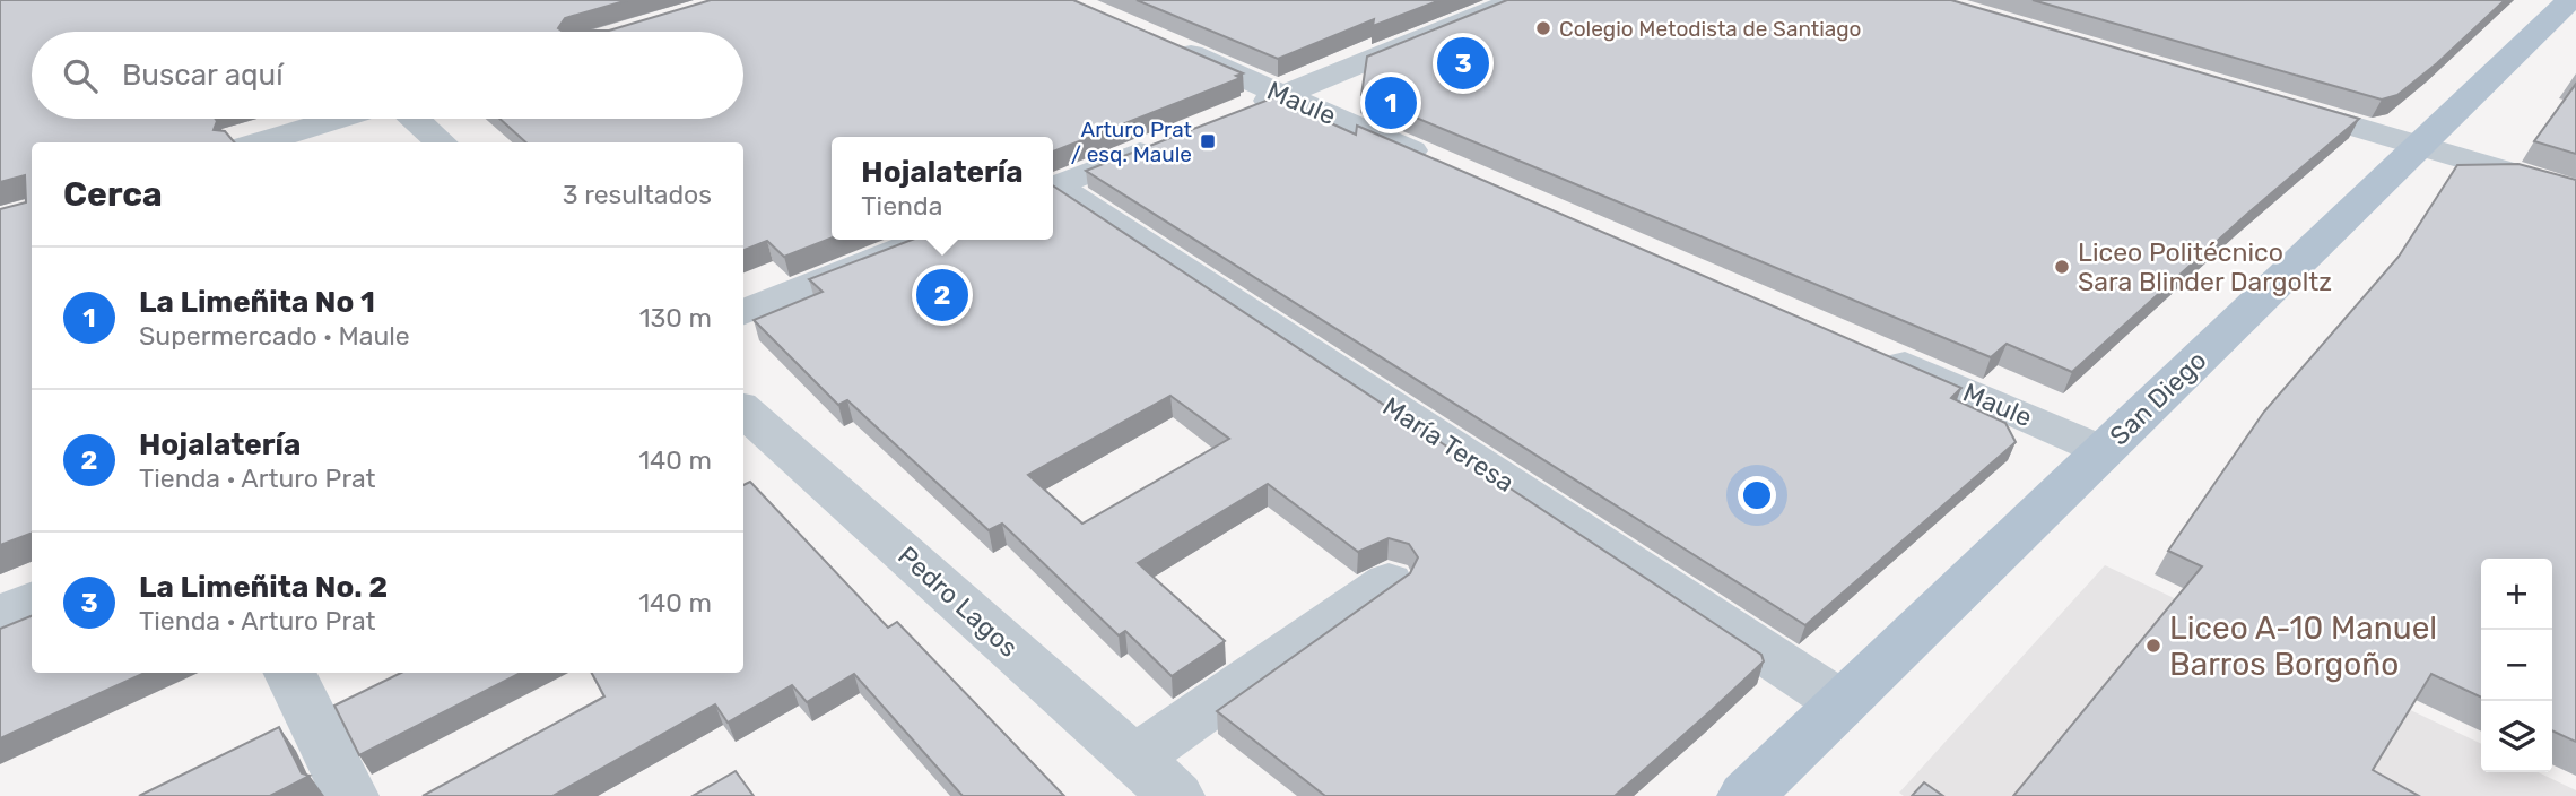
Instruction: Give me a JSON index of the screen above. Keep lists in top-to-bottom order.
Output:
{
  "streets": {
    "main road": ["San Diego"],
    "street": ["Maule", "María Teresa", "Pedro Lagos"]
  },
  "crossings": [
    ["Maule", "San Diego"],
    ["San Diego", "María Teresa"]
  ],
  "places": {
    "other": ["Colegio Metodista de Santiago", "Liceo Politécnico Sara Blinder Dargoltz", "Liceo A-10 Manuel Barros Borgoño"],
    "transit": ["Arturo Prat / esq. Maule"]
  },
  "page": {
    "search": "Buscar aquí",
    "pins": ["3", "1", "2"],
    "popup": ["Hojalatería", "Tienda"],
    "heading": ["Cerca", "3 resultados"],
    "list": [
      {
        "mark": "1",
        "name": "La Limeñita No 1",
        "note": "Supermercado · Maule",
        "value": "130 m"
      },
      {
        "mark": "2",
        "name": "Hojalatería",
        "note": "Tienda · Arturo Prat",
        "value": "140 m"
      },
      {
        "mark": "3",
        "name": "La Limeñita No. 2",
        "note": "Tienda · Arturo Prat",
        "value": "140 m"
      }
    ],
    "map_buttons": ["+", "−"]
  }
}
